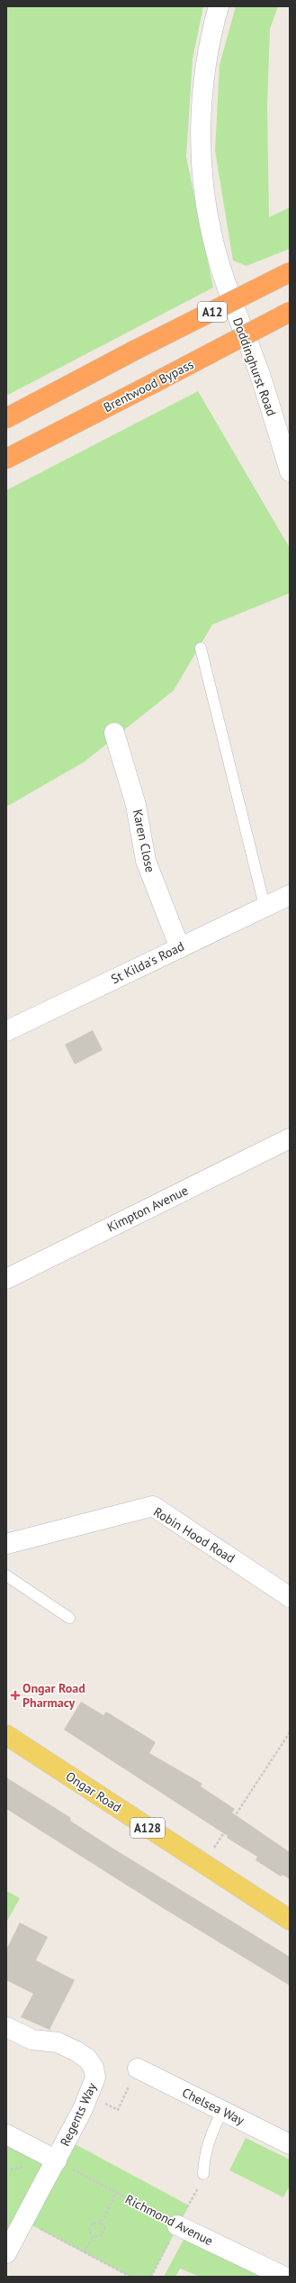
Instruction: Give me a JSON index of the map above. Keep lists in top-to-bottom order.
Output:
{
  "streets": {
    "highway": ["A12", "Brentwood Bypass"],
    "main road": ["Ongar Road", "A128"],
    "street": [
      "Doddinghurst Road",
      "Karen Close",
      "St Kilda's Road",
      "Kimpton Avenue",
      "Robin Hood Road",
      "Chelsea Way",
      "Regents Way",
      "Richmond Avenue"
    ]
  },
  "crossings": [
    ["Karen Close", "St Kilda's Road"],
    ["Regents Way", "Richmond Avenue"]
  ],
  "places": {
    "health": ["Ongar Road Pharmacy"]
  }
}
